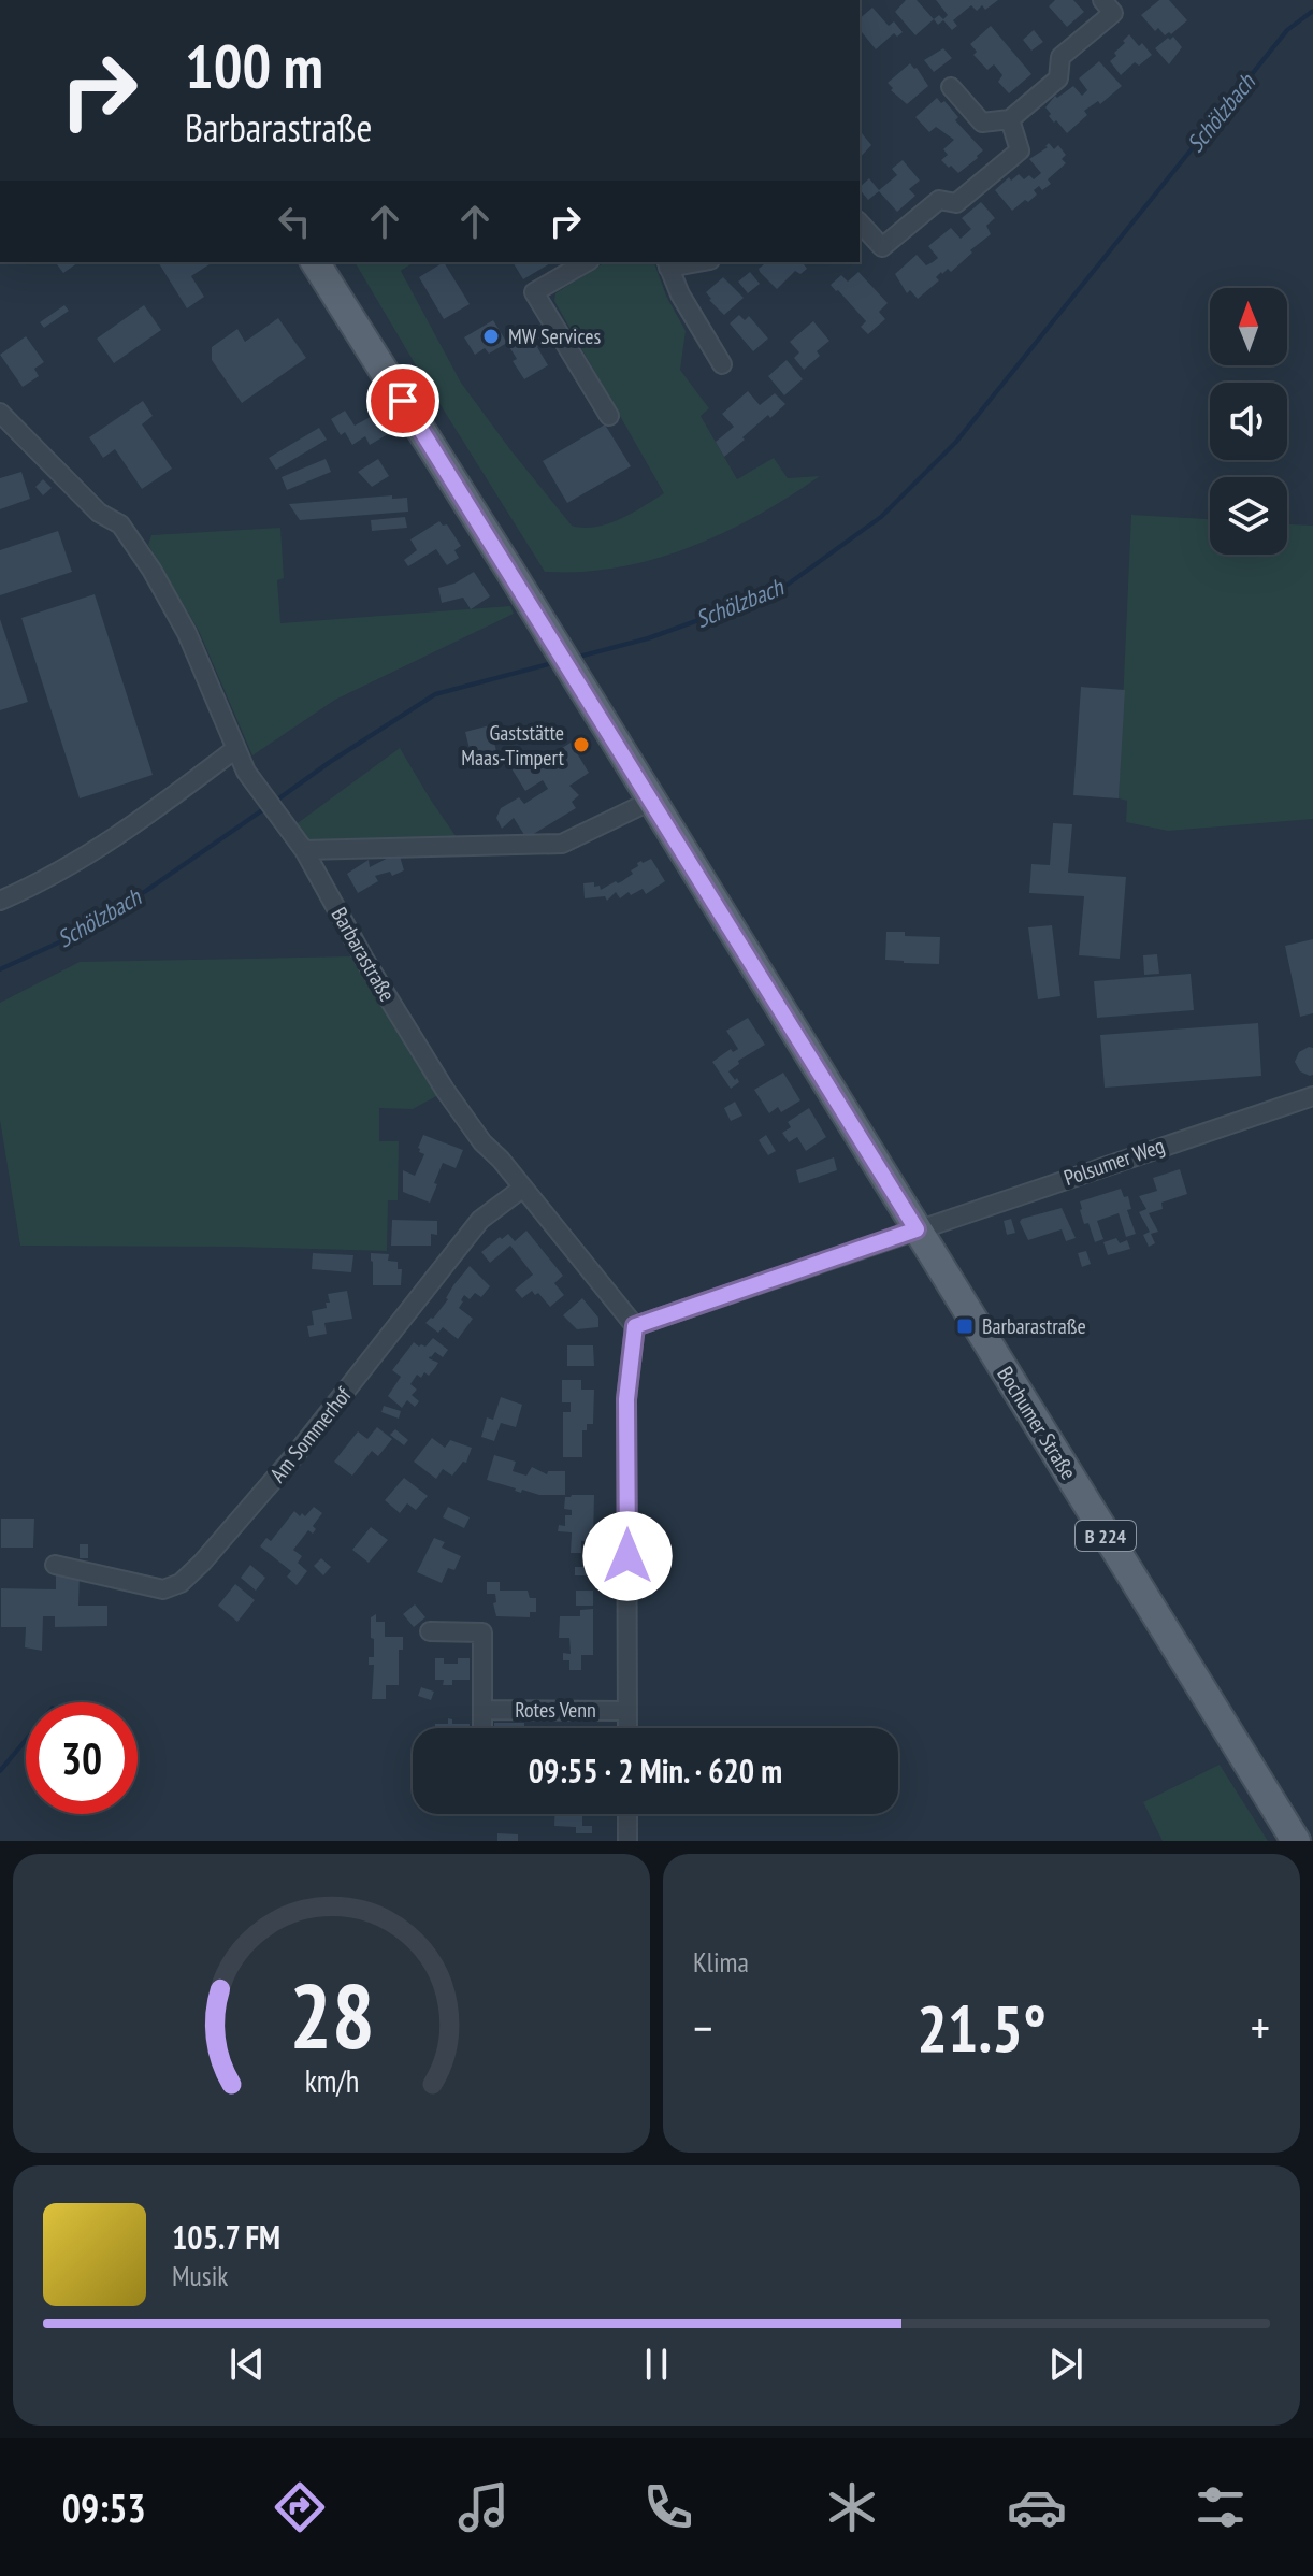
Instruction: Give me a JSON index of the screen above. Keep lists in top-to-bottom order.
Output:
{
  "streets": {
    "main road": ["Bochumer Straße", "B 224"],
    "street": [
      "Barbarastraße",
      "Polsumer Weg",
      "Am Sommerhof",
      "Rotes Venn"
    ]
  },
  "crossings": [
    ["Barbarastraße", "Am Sommerhof"],
    ["Barbarastraße", "Rotes Venn"],
    ["Polsumer Weg", "Bochumer Straße"]
  ],
  "water": ["Schölzbach"],
  "places": {
    "other": ["MW Services", "Gaststätte Maas-Timpert"],
    "transit": ["Barbarastraße"]
  },
  "north": "top",
  "page": {
    "turn": ["100 m", "Barbarastraße"],
    "limit": "30",
    "trip": "09:55 · 2 Min. · 620 m",
    "tile": "Klima",
    "heat": ["−", "21.5°", "+"],
    "song": ["105.7 FM", "Musik"],
    "tabs": "09:53",
    "gauge": ["28", "km/h"]
  }
}
